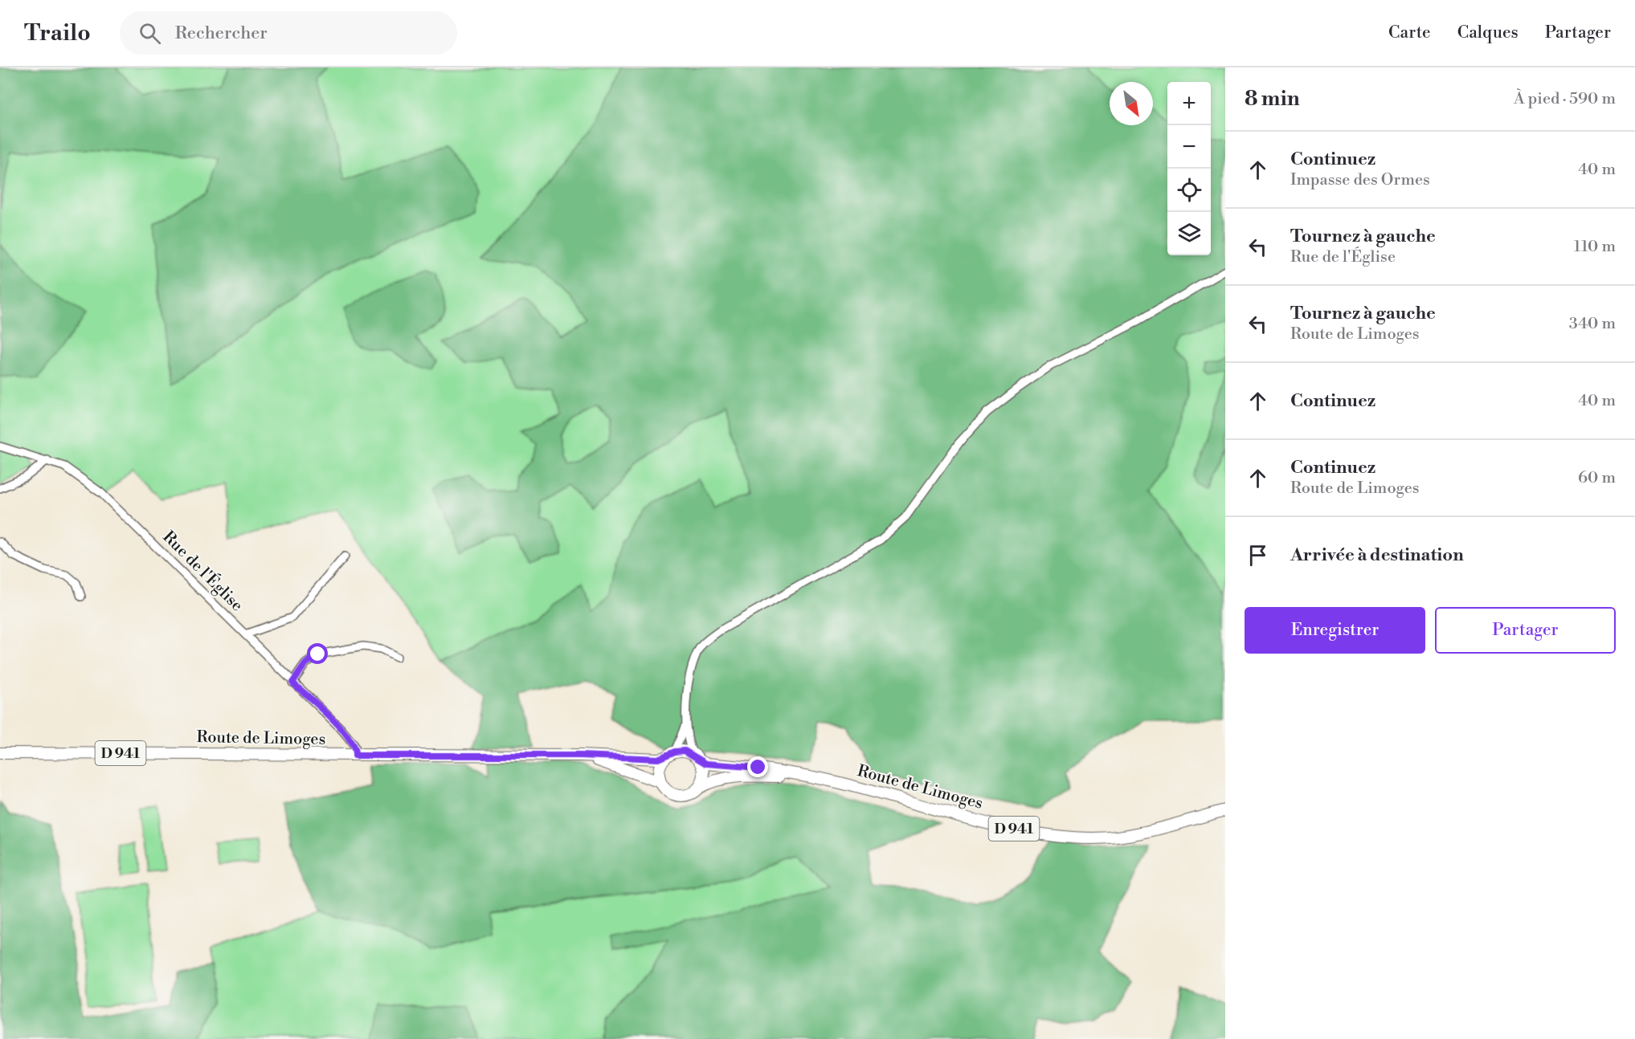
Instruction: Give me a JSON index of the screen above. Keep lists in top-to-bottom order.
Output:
{
  "streets": {
    "main road": ["Route de Limoges", "D 941"],
    "street": ["Rue de l'Église"]
  },
  "crossings": [
    ["Rue de l'Église", "Route de Limoges"]
  ],
  "north": "bottom right",
  "page": {
    "header": "Trailo",
    "search": "Rechercher",
    "nav": ["Carte", "Calques", "Partager"],
    "heading": ["8 min", "À pied · 590 m"],
    "map_buttons": ["+", "−"],
    "list": [
      ["Continuez", "Impasse des Ormes", "40 m"],
      ["Tournez à gauche", "Rue de l'Église", "110 m"],
      ["Tournez à gauche", "Route de Limoges", "340 m"],
      ["Continuez", "40 m"],
      ["Continuez", "Route de Limoges", "60 m"],
      "Arrivée à destination"
    ],
    "buttons": ["Enregistrer", "Partager"]
  }
}
